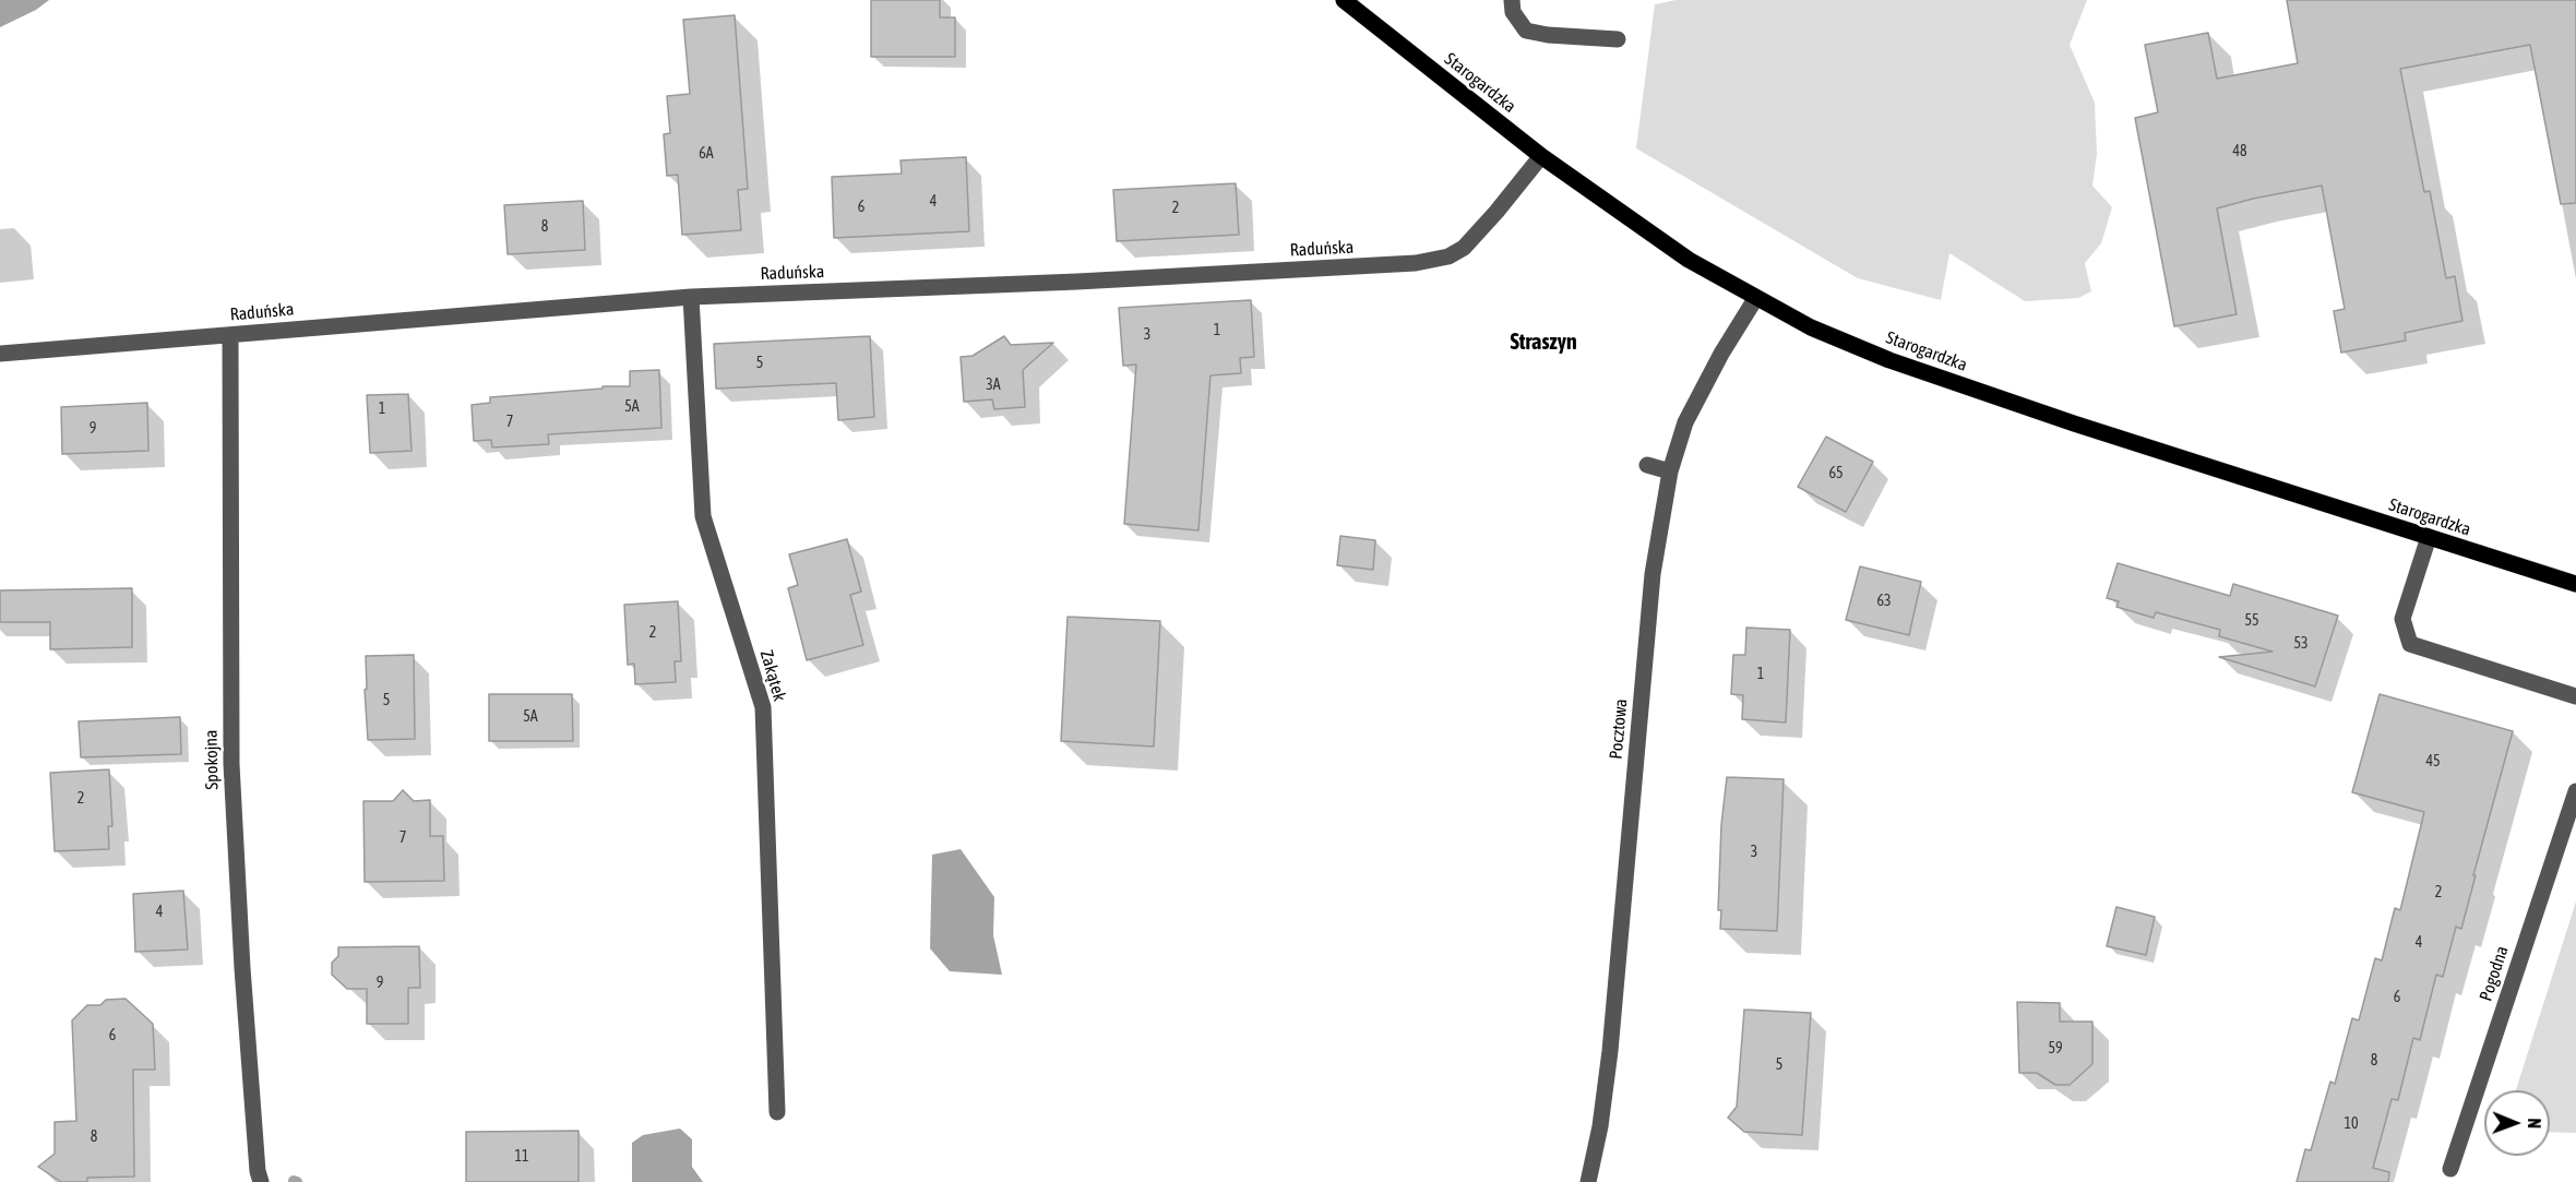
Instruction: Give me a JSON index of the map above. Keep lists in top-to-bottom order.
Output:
{
  "streets": {
    "main road": ["Starogardzka"],
    "street": [
      "Raduńska",
      "Zakątek",
      "Pocztowa",
      "Spokojna",
      "Pogodna"
    ]
  },
  "crossings": [
    ["Starogardzka", "Raduńska"],
    ["Starogardzka", "Pocztowa"],
    ["Raduńska", "Zakątek"],
    ["Raduńska", "Spokojna"]
  ],
  "districts": ["Straszyn"],
  "house_numbers": [
    "48",
    "6A",
    "4",
    "6",
    "2",
    "8",
    "1",
    "3",
    "5",
    "3A",
    "5A",
    "1",
    "7",
    "9",
    "65",
    "63",
    "55",
    "2",
    "53",
    "1",
    "5",
    "5A",
    "45",
    "2",
    "7",
    "3",
    "2",
    "4",
    "4",
    "9",
    "6",
    "6",
    "59",
    "8",
    "5",
    "10",
    "8",
    "11"
  ],
  "north": "right"
}
